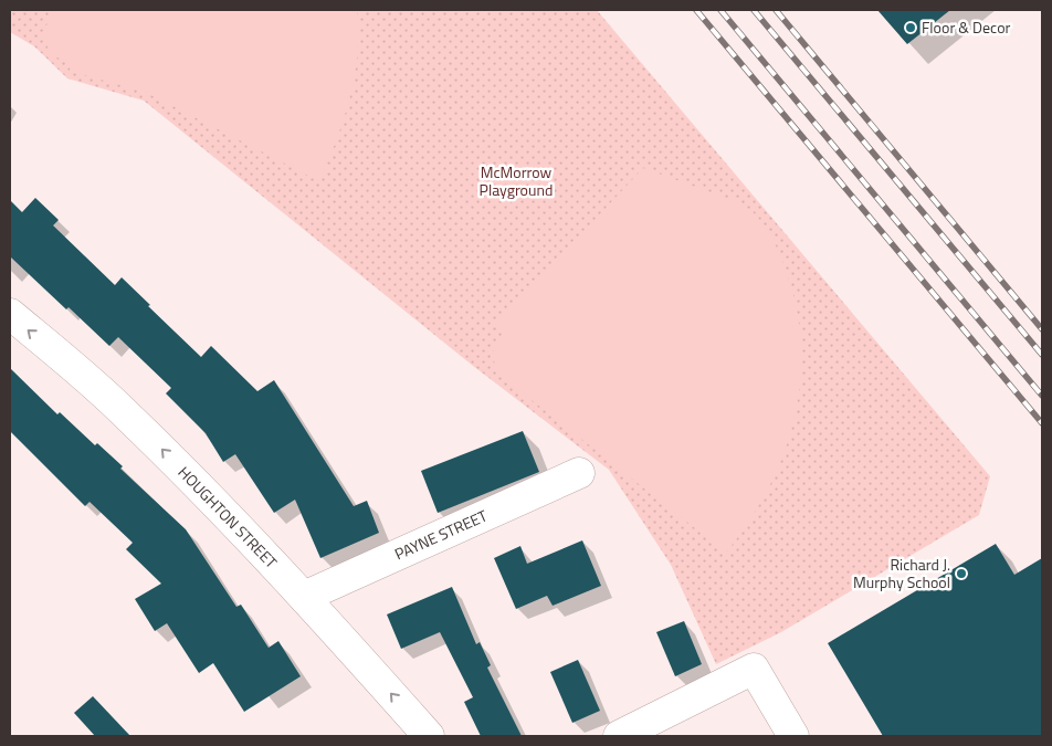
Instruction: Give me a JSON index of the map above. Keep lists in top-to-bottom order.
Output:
{
  "streets": {
    "street": ["HOUGHTON STREET", "PAYNE STREET"]
  },
  "crossings": [
    ["HOUGHTON STREET", "PAYNE STREET"]
  ],
  "one_way": ["HOUGHTON STREET"],
  "parks": ["McMorrow Playground"],
  "places": ["Floor & Decor", "Richard J. Murphy School"]
}
